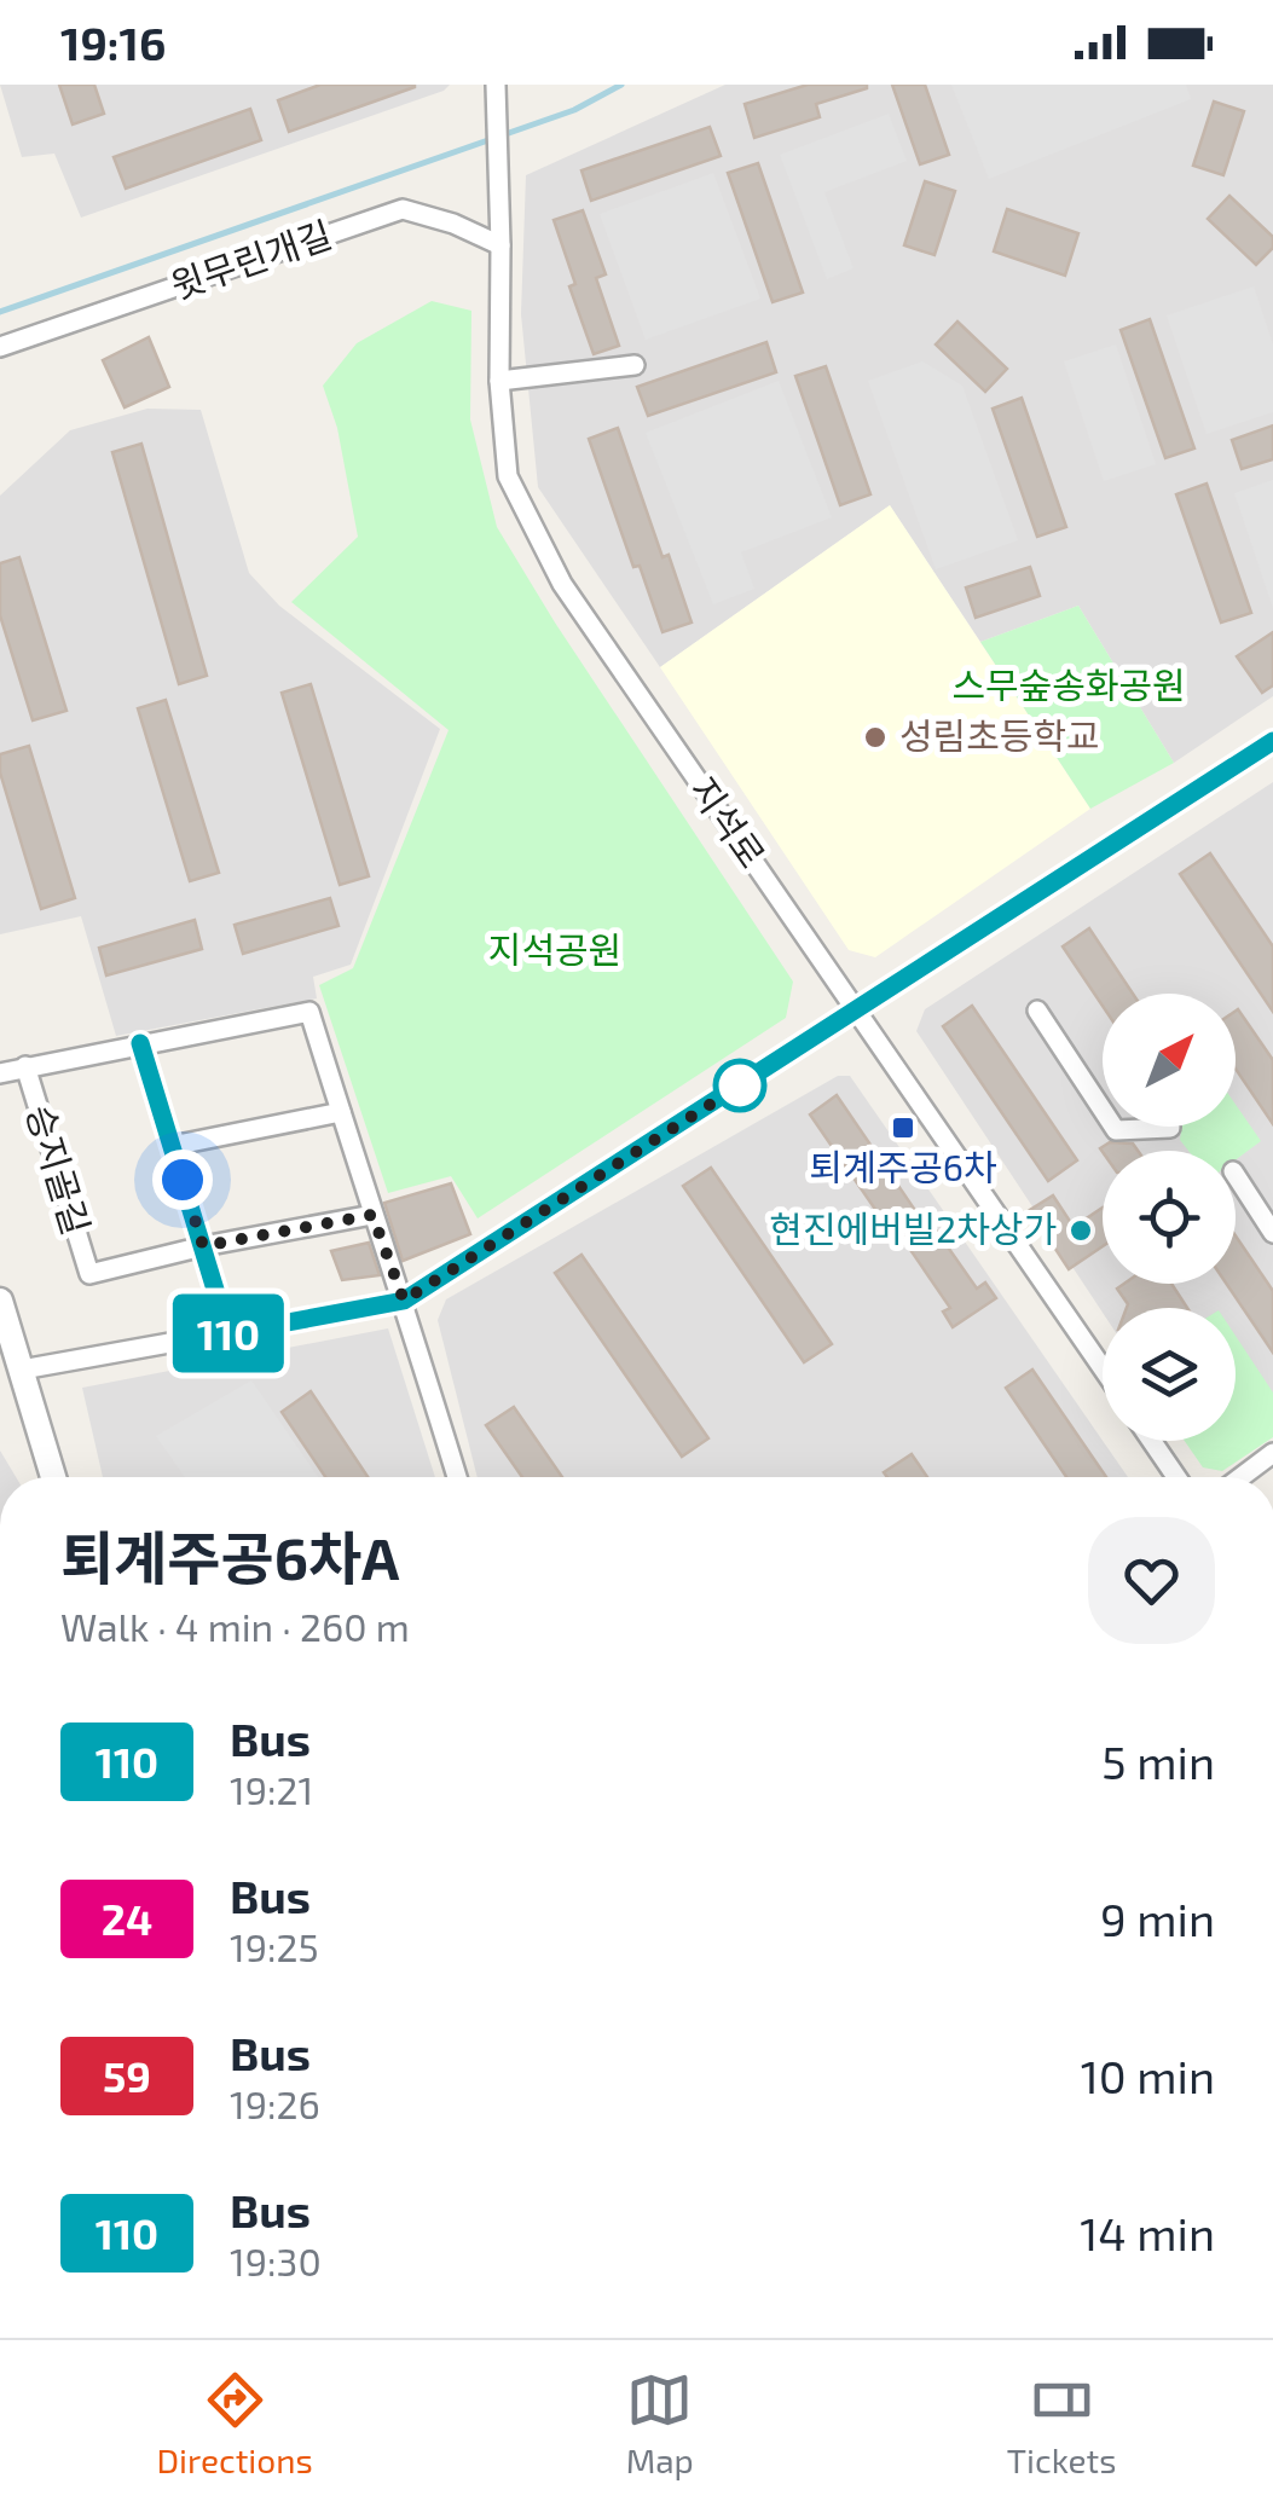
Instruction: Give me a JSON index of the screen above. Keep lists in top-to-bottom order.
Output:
{
  "streets": {
    "street": ["윗무린개길", "지석로", "승지골길"]
  },
  "crossings": [
    ["윗무린개길", "지석로"]
  ],
  "parks": ["스무숲송화공원", "지석공원"],
  "places": {
    "other": ["성림초등학교", "현진에버빌2차상가"],
    "transit": ["퇴계주공6차"]
  },
  "lines": ["bus line 110"],
  "north": "top right",
  "page": {
    "status": "19:16",
    "on_map": "110",
    "heading": ["퇴계주공6차A", "Walk · 4 min · 260 m"],
    "list": [
      {
        "mark": "110",
        "name": "Bus",
        "note": "19:21",
        "value": "5 min"
      },
      {
        "mark": "24",
        "name": "Bus",
        "note": "19:25",
        "value": "9 min"
      },
      {
        "mark": "59",
        "name": "Bus",
        "note": "19:26",
        "value": "10 min"
      },
      {
        "mark": "110",
        "name": "Bus",
        "note": "19:30",
        "value": "14 min"
      }
    ],
    "tabs": ["Directions", "Map", "Tickets"]
  }
}
